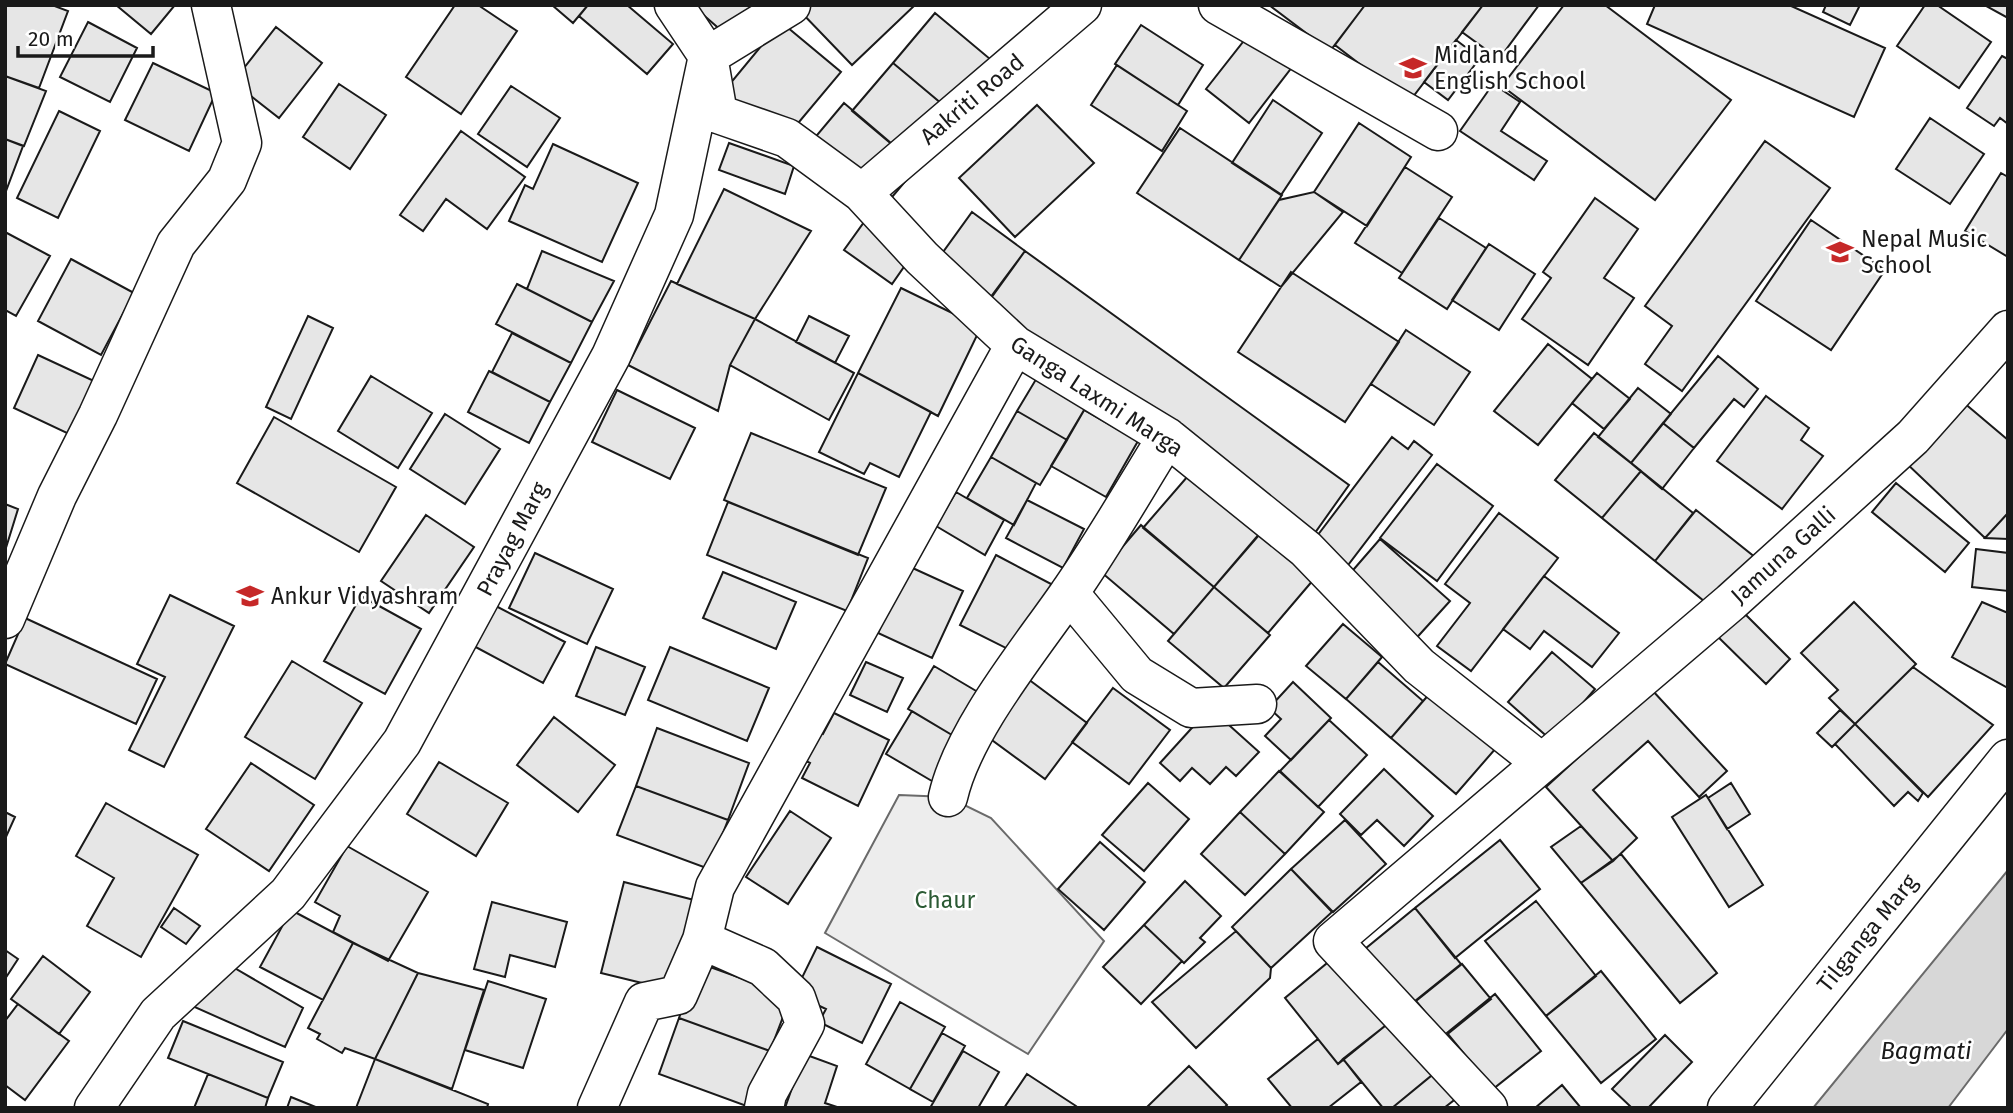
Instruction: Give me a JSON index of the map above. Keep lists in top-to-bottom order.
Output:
{
  "streets": {
    "street": [
      "Aakriti Road",
      "Ganga Laxmi Marga",
      "Prayag Marg",
      "Jamuna Galli",
      "Tilganga Marg"
    ]
  },
  "crossings": [
    ["Aakriti Road", "Ganga Laxmi Marga"],
    ["Ganga Laxmi Marga", "Prayag Marg"],
    ["Ganga Laxmi Marga", "Jamuna Galli"]
  ],
  "water": ["Bagmati"],
  "parks": ["Chaur"],
  "places": {
    "school or university": ["Midland English School", "Nepal Music School", "Ankur Vidyashram"]
  },
  "scale_bar": "20 m"
}
